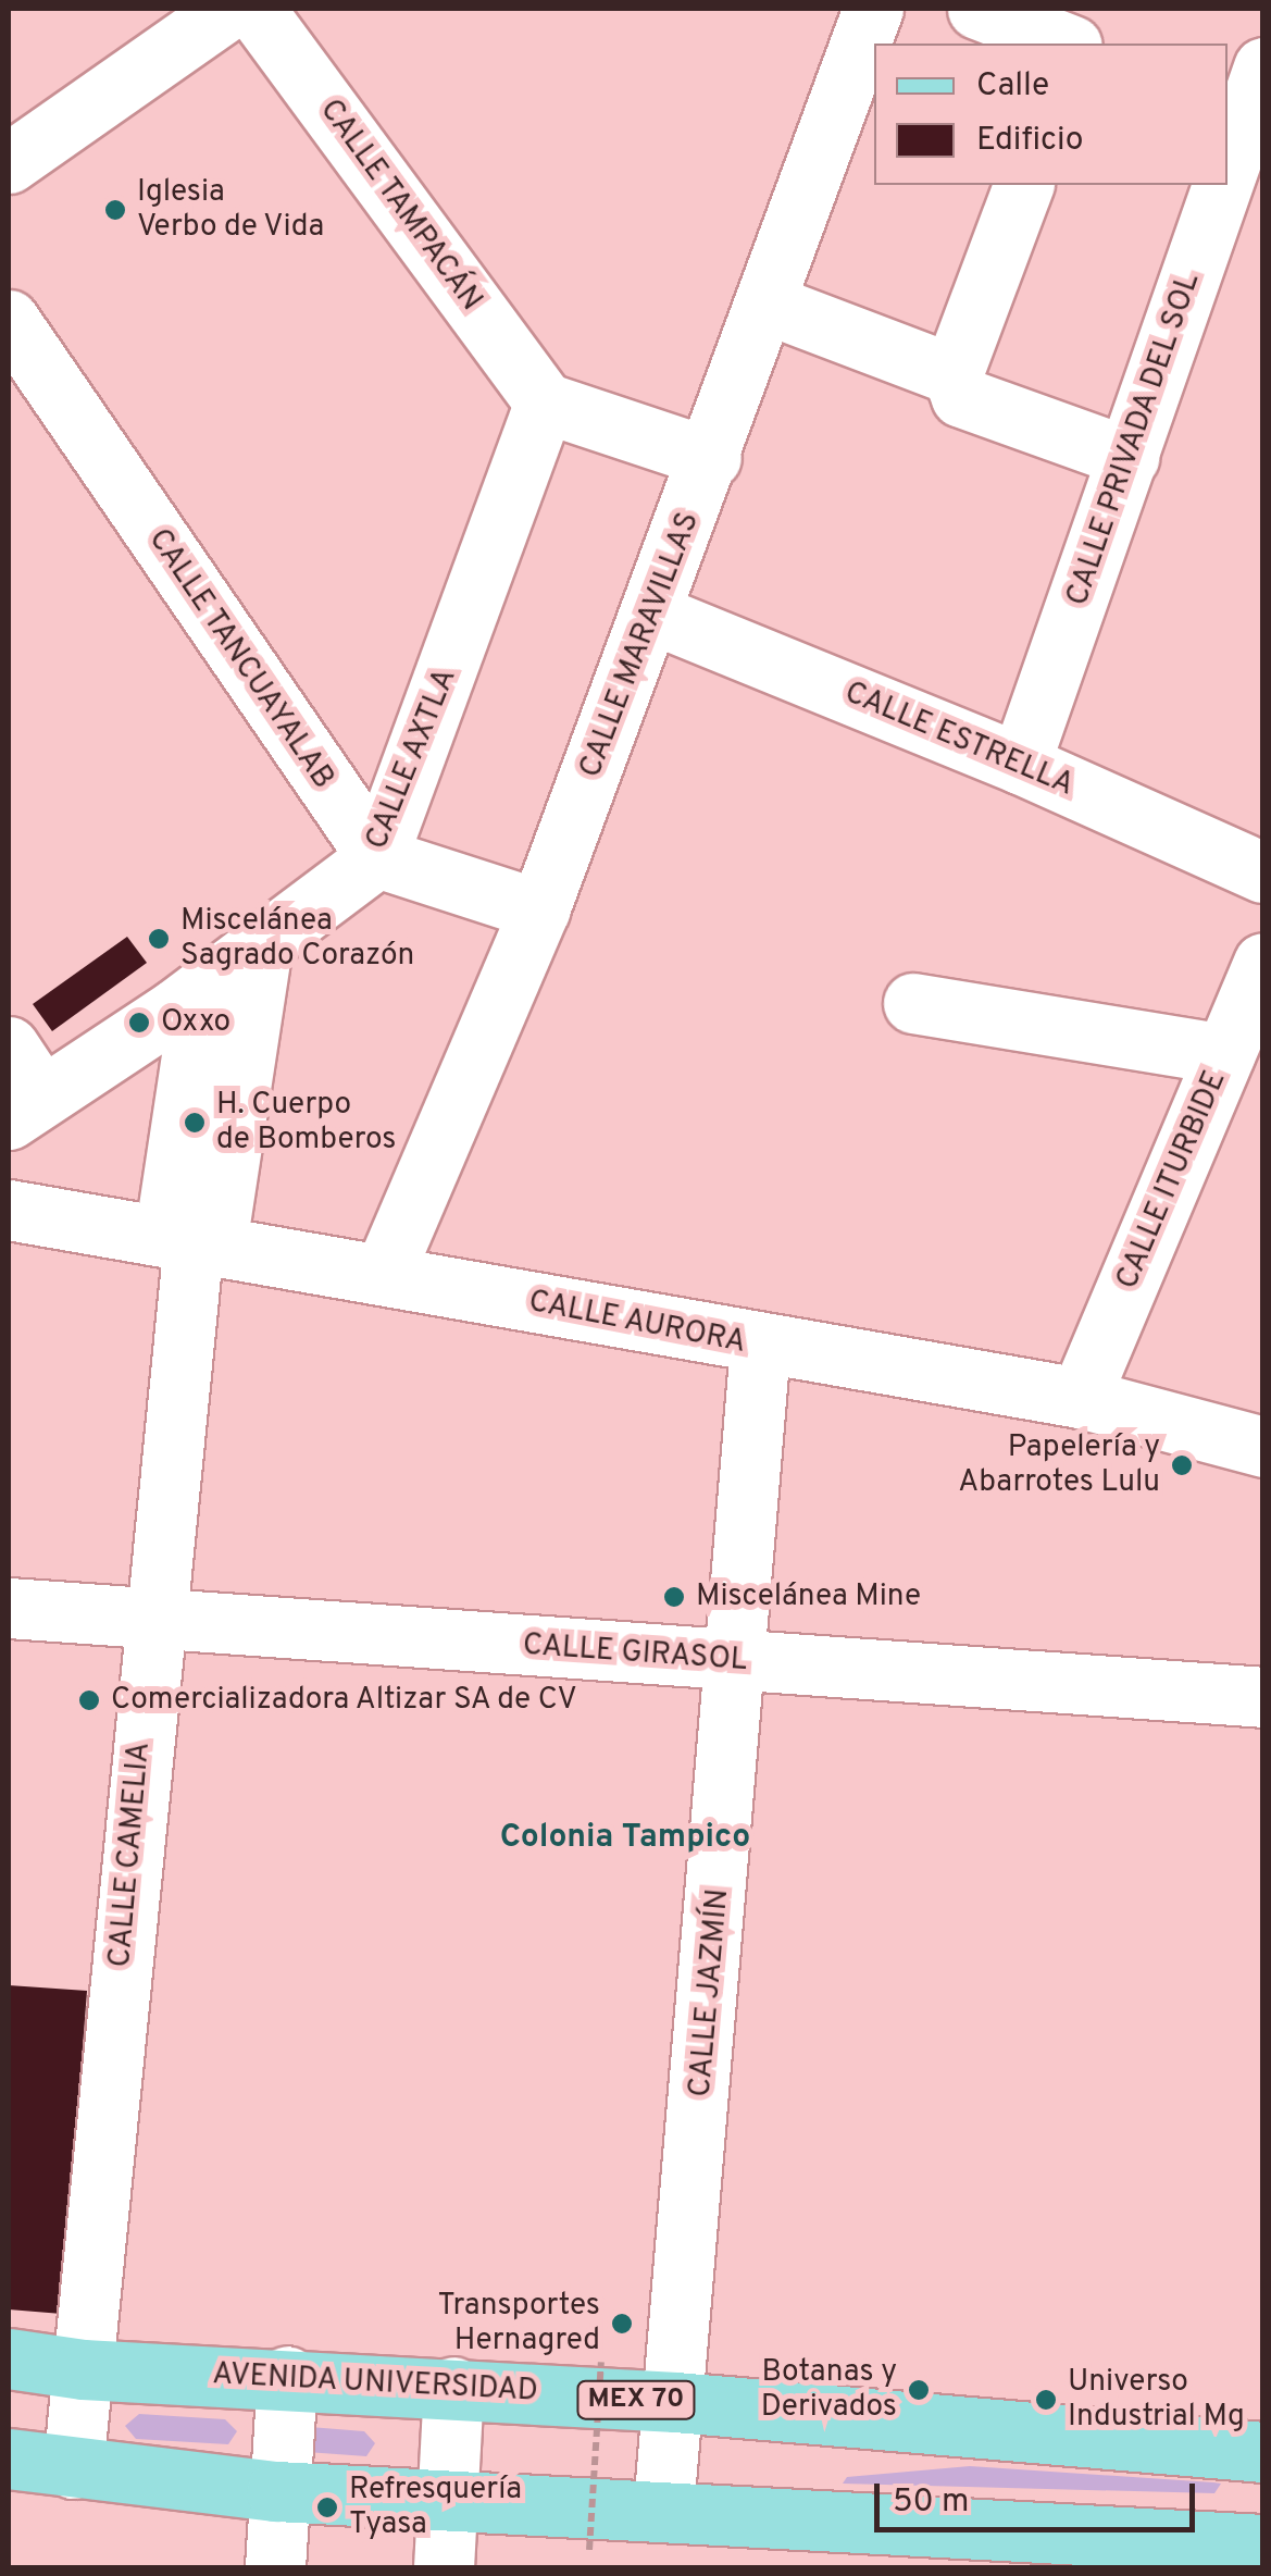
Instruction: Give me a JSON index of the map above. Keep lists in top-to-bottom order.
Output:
{
  "streets": {
    "main road": ["AVENIDA UNIVERSIDAD", "MEX 70"],
    "street": [
      "CALLE TAMPACÁN",
      "CALLE PRIVADA DEL SOL",
      "CALLE MARAVILLAS",
      "CALLE TANCUAYALAB",
      "CALLE ESTRELLA",
      "CALLE AXTLA",
      "CALLE ITURBIDE",
      "CALLE AURORA",
      "CALLE GIRASOL",
      "CALLE CAMELIA",
      "CALLE JAZMÍN"
    ]
  },
  "crossings": [
    ["CALLE TAMPACÁN", "CALLE AXTLA"],
    ["CALLE PRIVADA DEL SOL", "CALLE ESTRELLA"],
    ["CALLE MARAVILLAS", "CALLE ESTRELLA"],
    ["CALLE MARAVILLAS", "CALLE AURORA"],
    ["CALLE TANCUAYALAB", "CALLE AXTLA"],
    ["CALLE ITURBIDE", "CALLE AURORA"],
    ["CALLE AURORA", "CALLE CAMELIA"],
    ["CALLE AURORA", "CALLE JAZMÍN"],
    ["CALLE GIRASOL", "CALLE CAMELIA"],
    ["CALLE GIRASOL", "CALLE JAZMÍN"],
    ["CALLE CAMELIA", "AVENIDA UNIVERSIDAD"],
    ["CALLE JAZMÍN", "AVENIDA UNIVERSIDAD"]
  ],
  "districts": ["Colonia Tampico"],
  "places": [
    "Iglesia Verbo de Vida",
    "Miscelánea Sagrado Corazón",
    "Oxxo",
    "H. Cuerpo de Bomberos",
    "Papelería y Abarrotes Lulu",
    "Miscelánea Mine",
    "Comercializadora Altizar SA de CV",
    "Transportes Hernagred",
    "Botanas y Derivados",
    "Universo Industrial Mg",
    "Refresquería Tyasa"
  ],
  "legend": ["Calle", "Edificio"],
  "scale_bar": "50 m"
}
